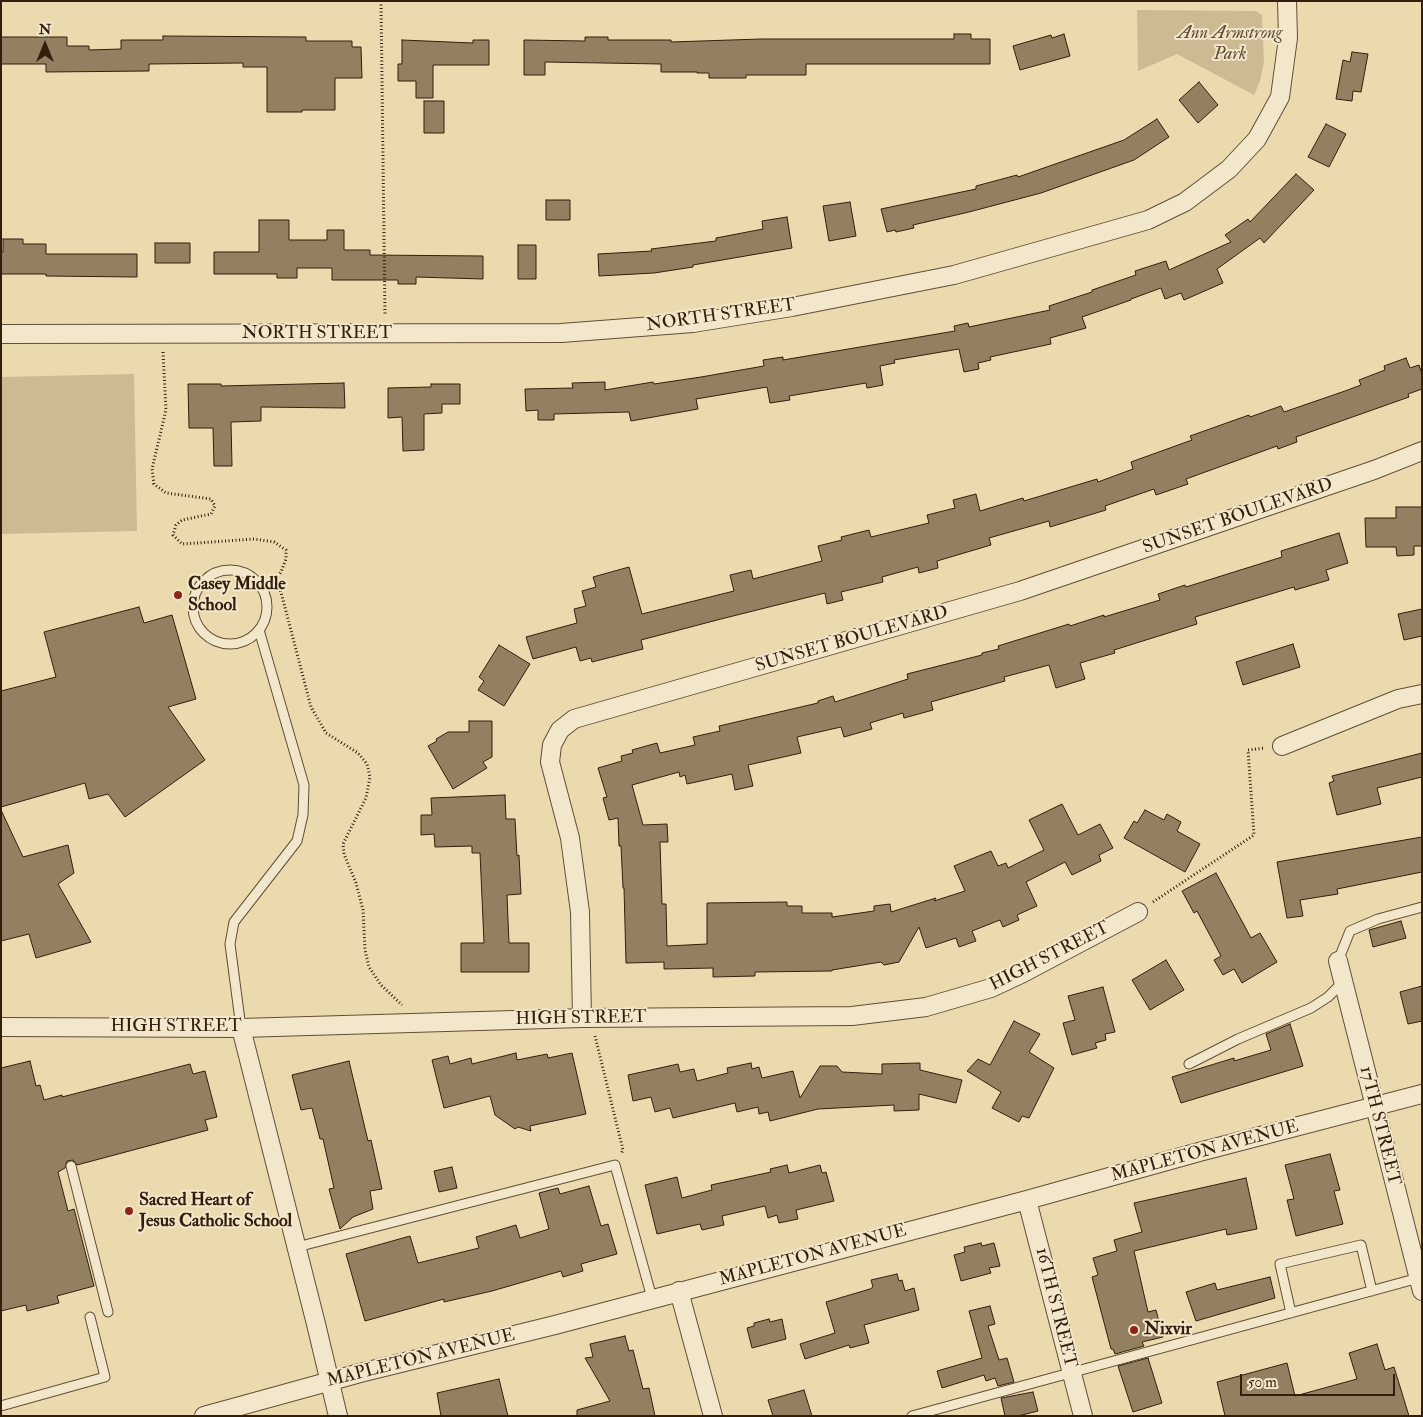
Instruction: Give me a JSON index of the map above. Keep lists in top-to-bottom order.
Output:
{
  "streets": {
    "street": [
      "NORTH STREET",
      "SUNSET BOULEVARD",
      "HIGH STREET",
      "17TH STREET",
      "MAPLETON AVENUE",
      "16TH STREET"
    ]
  },
  "crossings": [
    ["SUNSET BOULEVARD", "HIGH STREET"],
    ["17TH STREET", "MAPLETON AVENUE"],
    ["MAPLETON AVENUE", "16TH STREET"]
  ],
  "parks": ["Ann Armstrong Park"],
  "places": ["Casey Middle School", "Sacred Heart of Jesus Catholic School", "Nixvir"],
  "scale_bar": "50 m",
  "north": "top"
}
